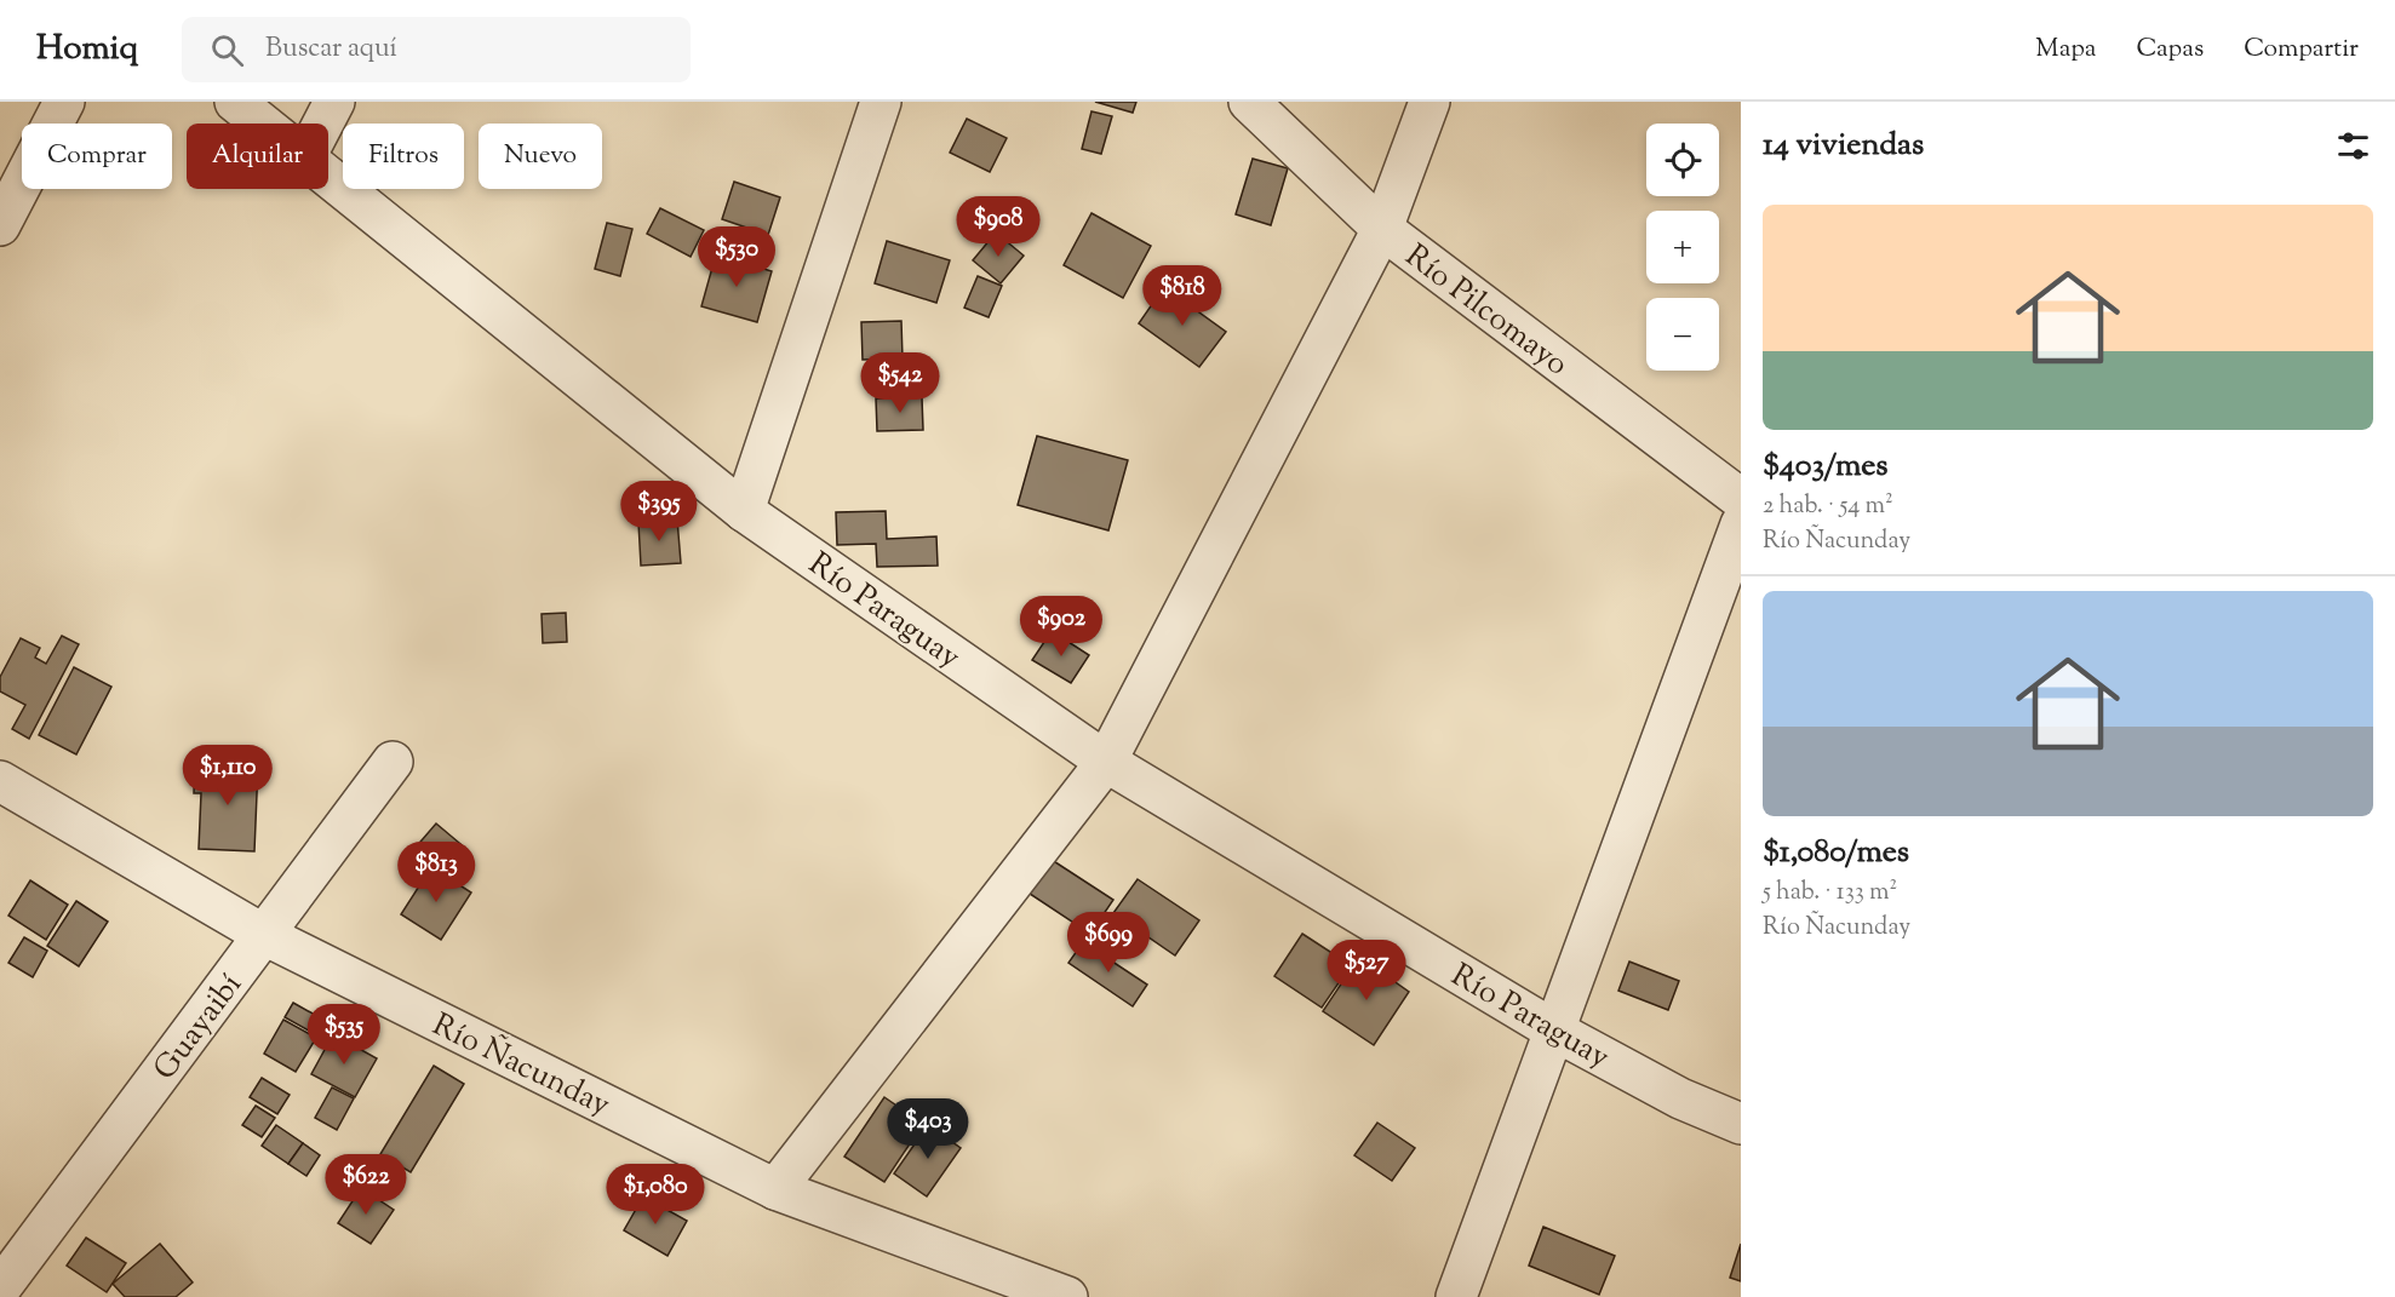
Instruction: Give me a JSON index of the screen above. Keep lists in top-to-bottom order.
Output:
{
  "streets": {
    "street": [
      "Río Pilcomayo",
      "Río Paraguay",
      "Guayaibí",
      "Río Ñacunday"
    ]
  },
  "crossings": [
    ["Guayaibí", "Río Ñacunday"]
  ],
  "page": {
    "header": "Homiq",
    "search": "Buscar aquí",
    "nav": ["Mapa", "Capas", "Compartir"],
    "heading": "14 viviendas",
    "map_buttons": ["+", "−"],
    "chip": [
      "Comprar",
      "Alquilar",
      "Filtros",
      "Nuevo"
    ],
    "list": [
      {
        "name": "$403/mes",
        "note": "2 hab. · 54 m² · Río Ñacunday"
      },
      {
        "name": "$1,080/mes",
        "note": "5 hab. · 133 m² · Río Ñacunday"
      }
    ],
    "price": [
      "$908",
      "$530",
      "$818",
      "$542",
      "$395",
      "$902",
      "$1,110",
      "$813",
      "$699",
      "$527",
      "$535",
      "$403",
      "$622",
      "$1,080"
    ]
  }
}
